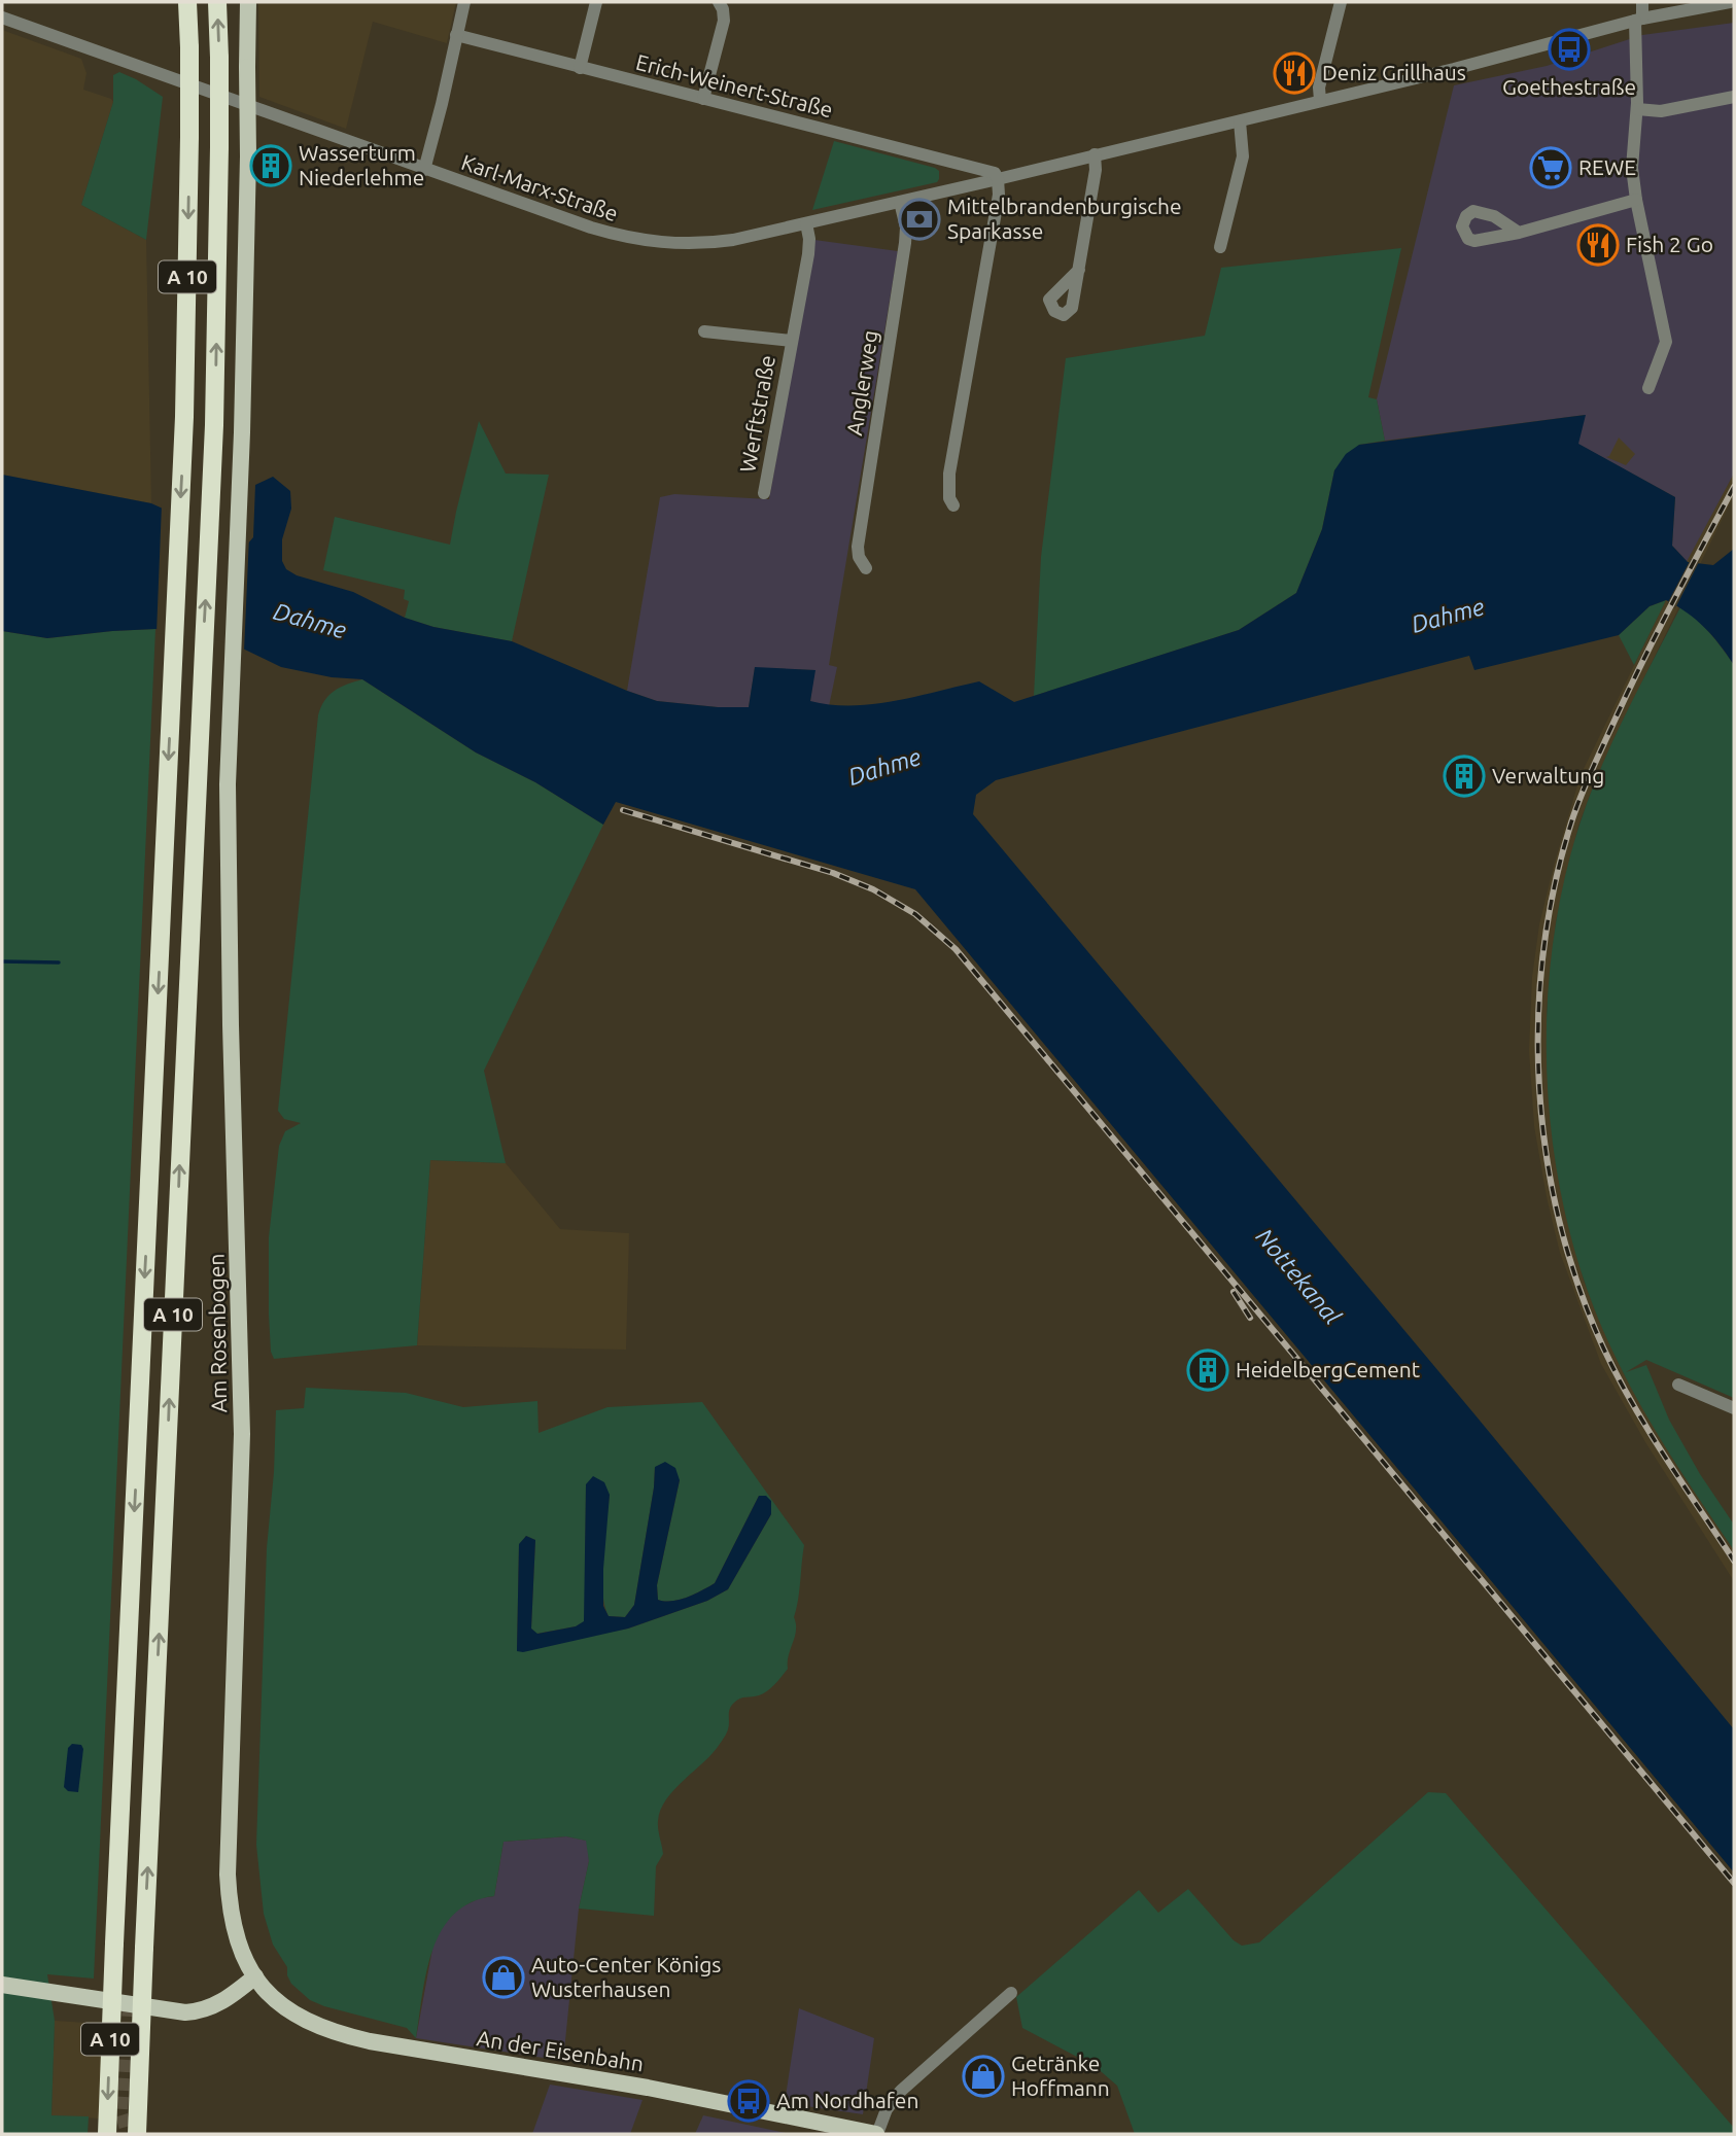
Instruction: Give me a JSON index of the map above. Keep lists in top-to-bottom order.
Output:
{
  "streets": {
    "highway": ["A 10"],
    "main road": ["Am Rosenbogen", "An der Eisenbahn"],
    "street": [
      "Erich-Weinert-Straße",
      "Karl-Marx-Straße",
      "Anglerweg",
      "Werftstraße"
    ]
  },
  "crossings": [
    ["Erich-Weinert-Straße", "Karl-Marx-Straße"],
    ["Karl-Marx-Straße", "Anglerweg"],
    ["Karl-Marx-Straße", "Werftstraße"],
    ["Am Rosenbogen", "An der Eisenbahn"]
  ],
  "water": ["Dahme", "Nottekanal"],
  "places": {
    "bus stop": ["Goethestraße", "Am Nordhafen"],
    "restaurant": ["Deniz Grillhaus", "Fish 2 Go"],
    "building": ["Wasserturm Niederlehme", "Verwaltung", "HeidelbergCement"],
    "supermarket": ["REWE"],
    "bank": ["Mittelbrandenburgische Sparkasse"],
    "shop": ["Auto-Center Königs Wusterhausen", "Getränke Hoffmann"]
  }
}
